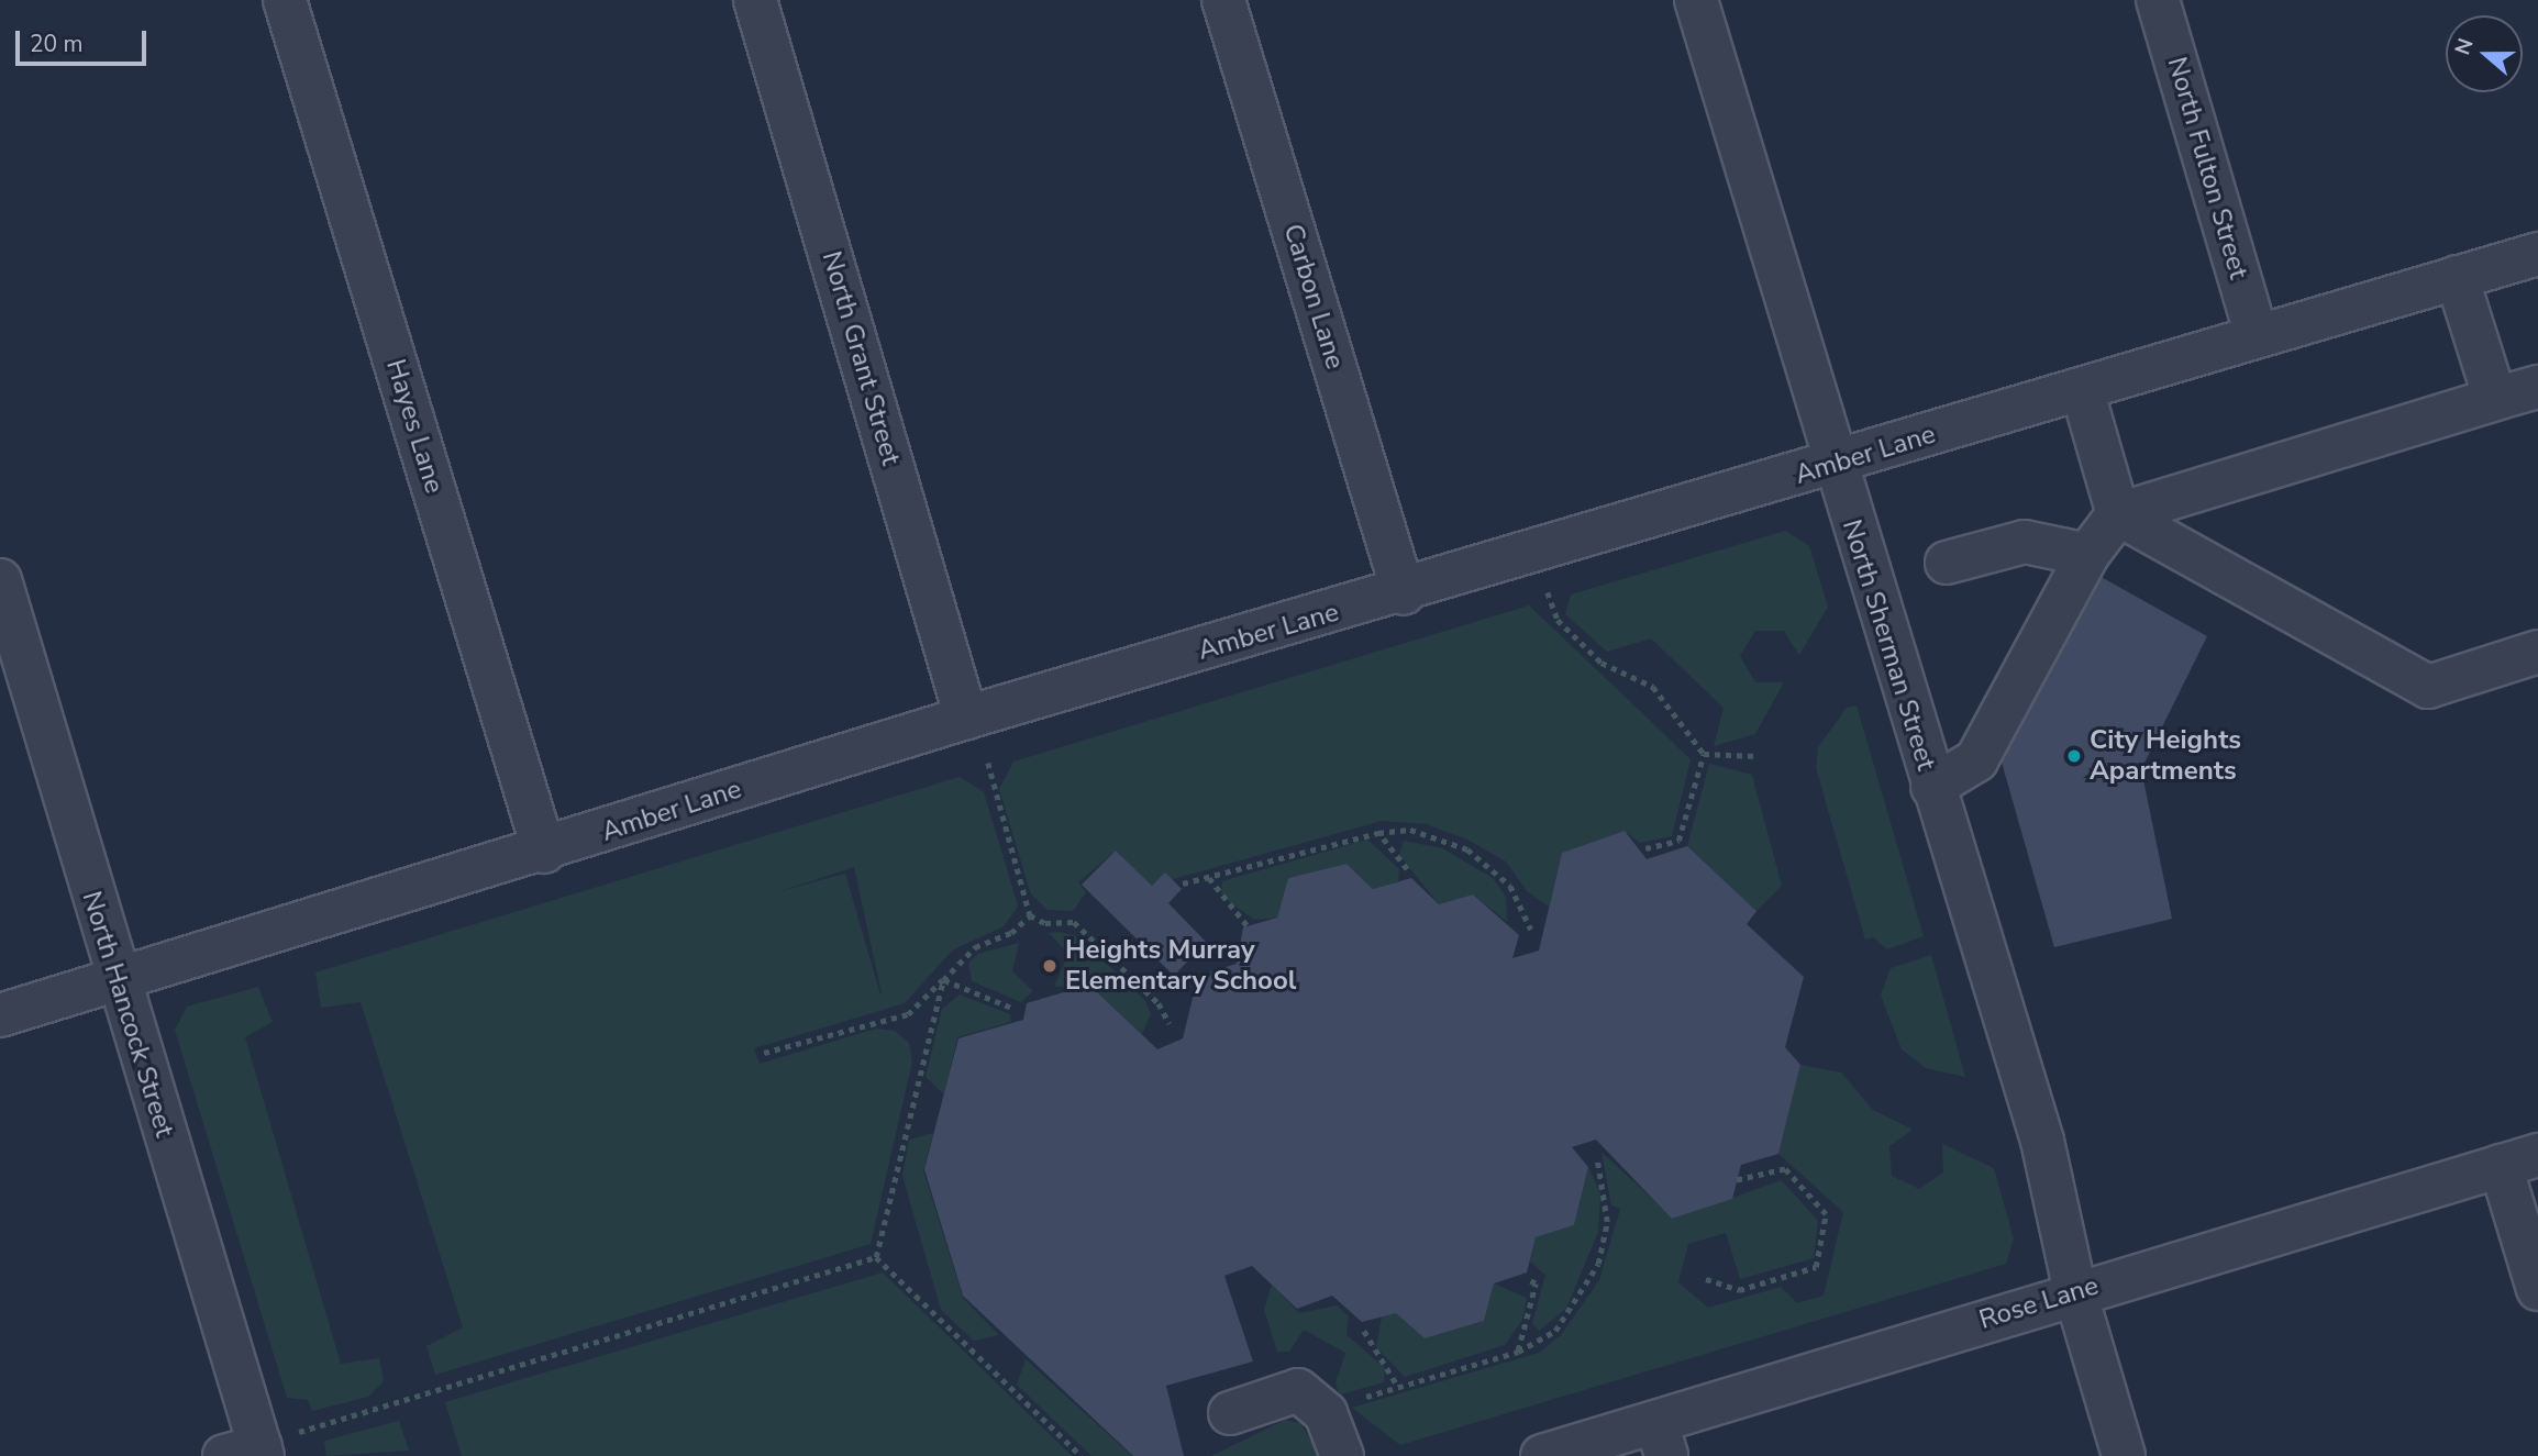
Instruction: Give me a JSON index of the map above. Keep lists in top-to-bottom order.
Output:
{
  "streets": {
    "street": [
      "North Fulton Street",
      "Carbon Lane",
      "North Grant Street",
      "Hayes Lane",
      "Amber Lane",
      "North Sherman Street",
      "North Hancock Street",
      "Rose Lane"
    ]
  },
  "crossings": [
    ["North Fulton Street", "Amber Lane"],
    ["Carbon Lane", "Amber Lane"],
    ["North Grant Street", "Amber Lane"],
    ["Hayes Lane", "Amber Lane"],
    ["Amber Lane", "North Sherman Street"],
    ["Amber Lane", "North Hancock Street"],
    ["North Sherman Street", "Rose Lane"]
  ],
  "places": ["City Heights Apartments", "Heights Murray Elementary School"],
  "scale_bar": "20 m",
  "north": "left"
}
